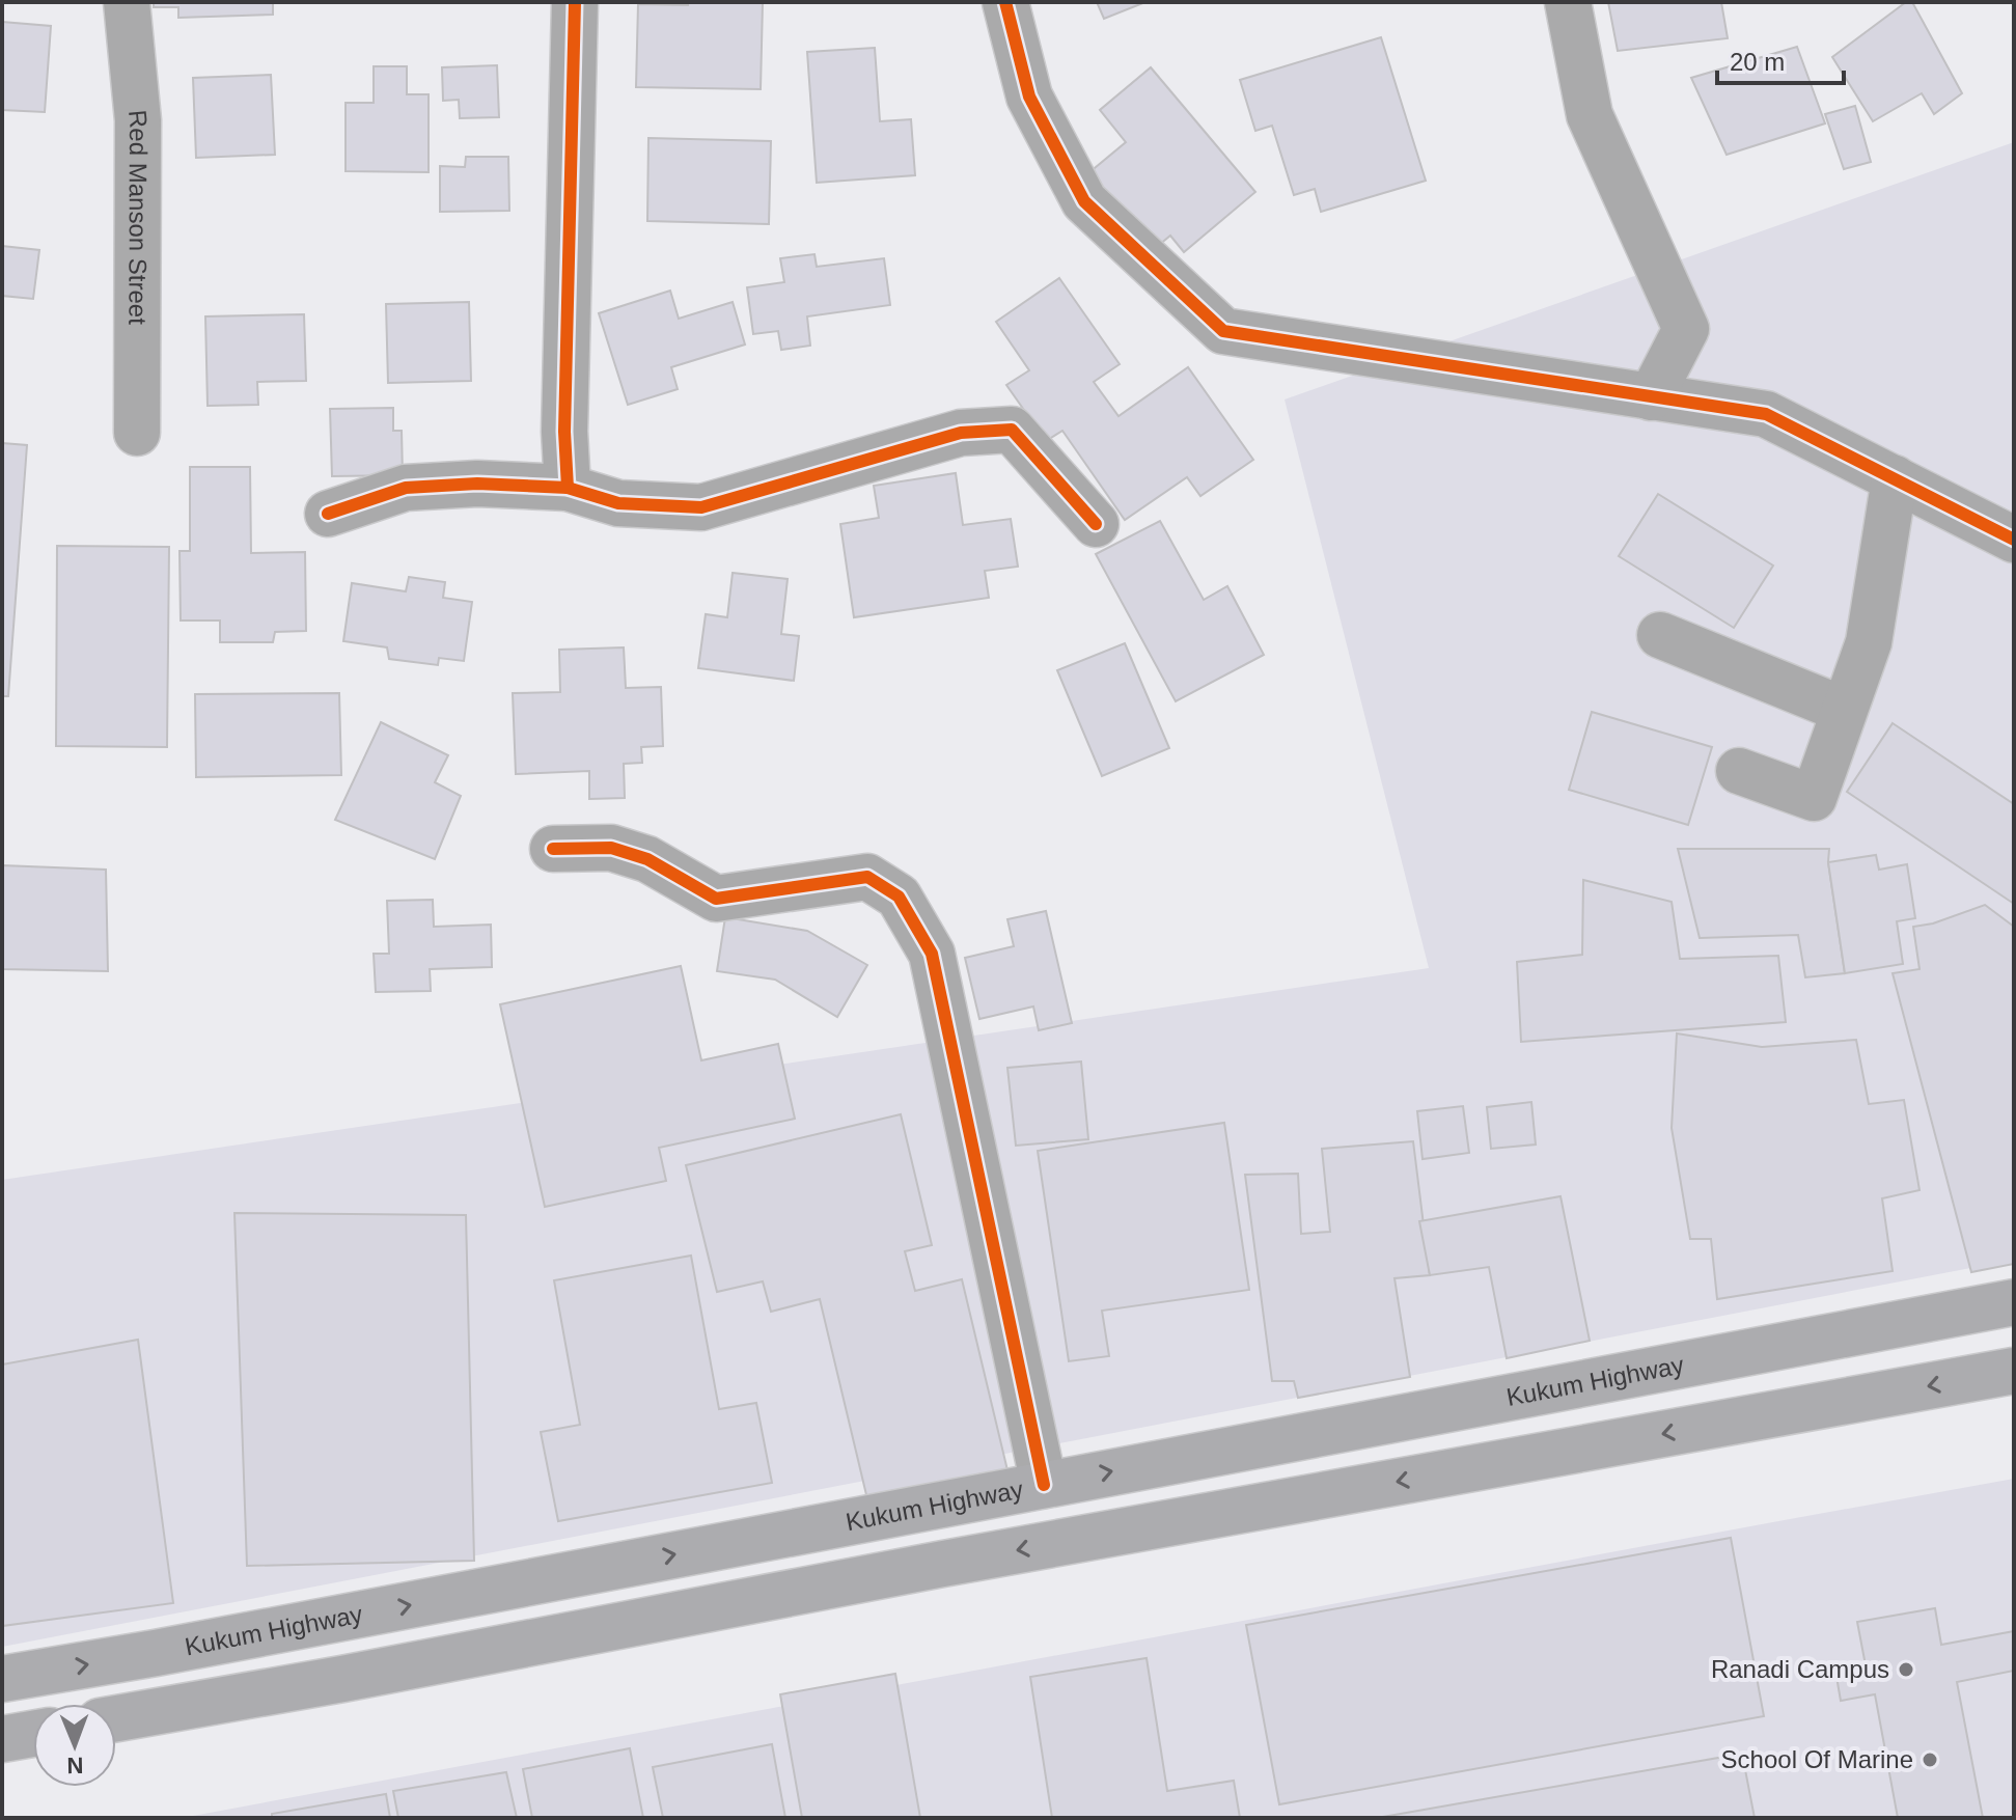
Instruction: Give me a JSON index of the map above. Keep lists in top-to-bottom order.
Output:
{
  "streets": {
    "main road": ["Kukum Highway"],
    "street": ["Red Manson Street"]
  },
  "places": ["Ranadi Campus", "School Of Marine"],
  "scale_bar": "20 m",
  "north": "bottom"
}
